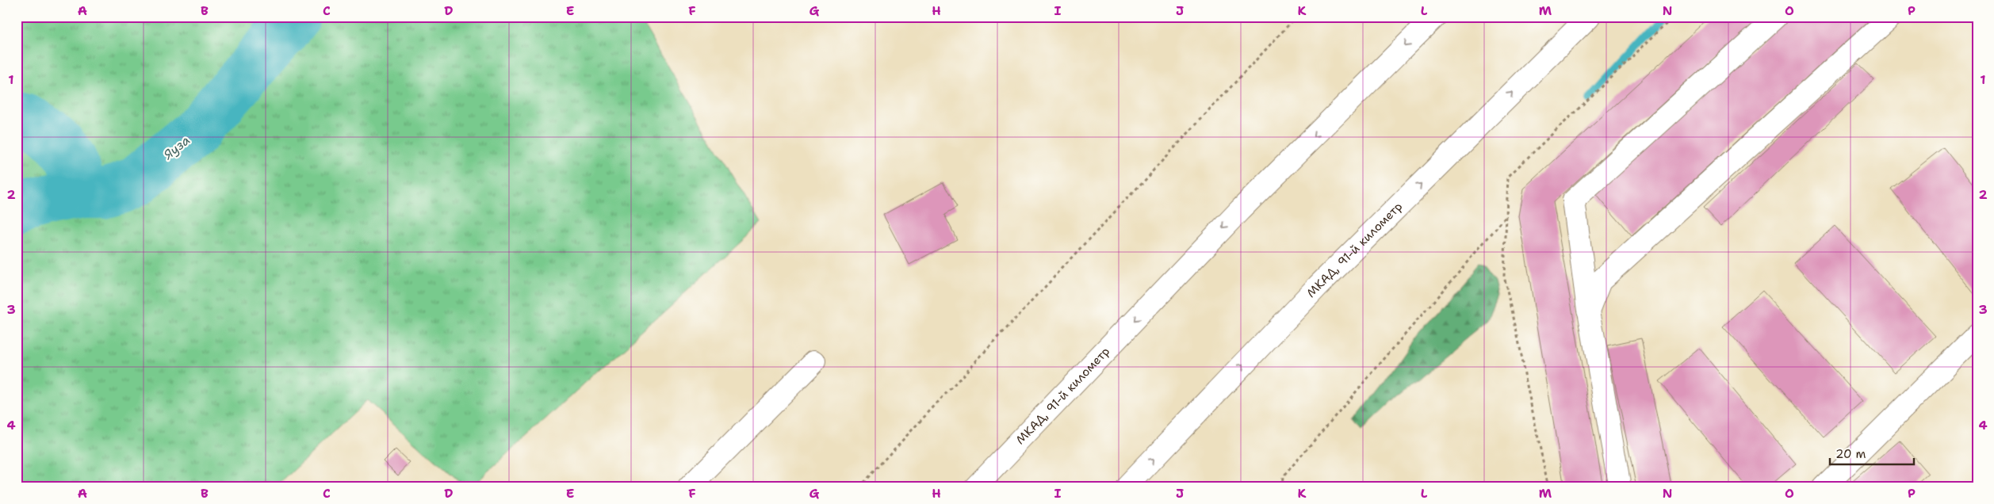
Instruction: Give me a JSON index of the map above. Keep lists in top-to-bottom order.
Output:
{
  "streets": {
    "main road": ["МКАД, 91-й километр"]
  },
  "water": ["Яуза"],
  "scale_bar": "20 m",
  "grid": {
    "columns": [
      "A",
      "B",
      "C",
      "D",
      "E",
      "F",
      "G",
      "H",
      "I",
      "J",
      "K",
      "L",
      "M",
      "N",
      "O",
      "P"
    ],
    "rows": [
      "1",
      "2",
      "3",
      "4"
    ]
  }
}
